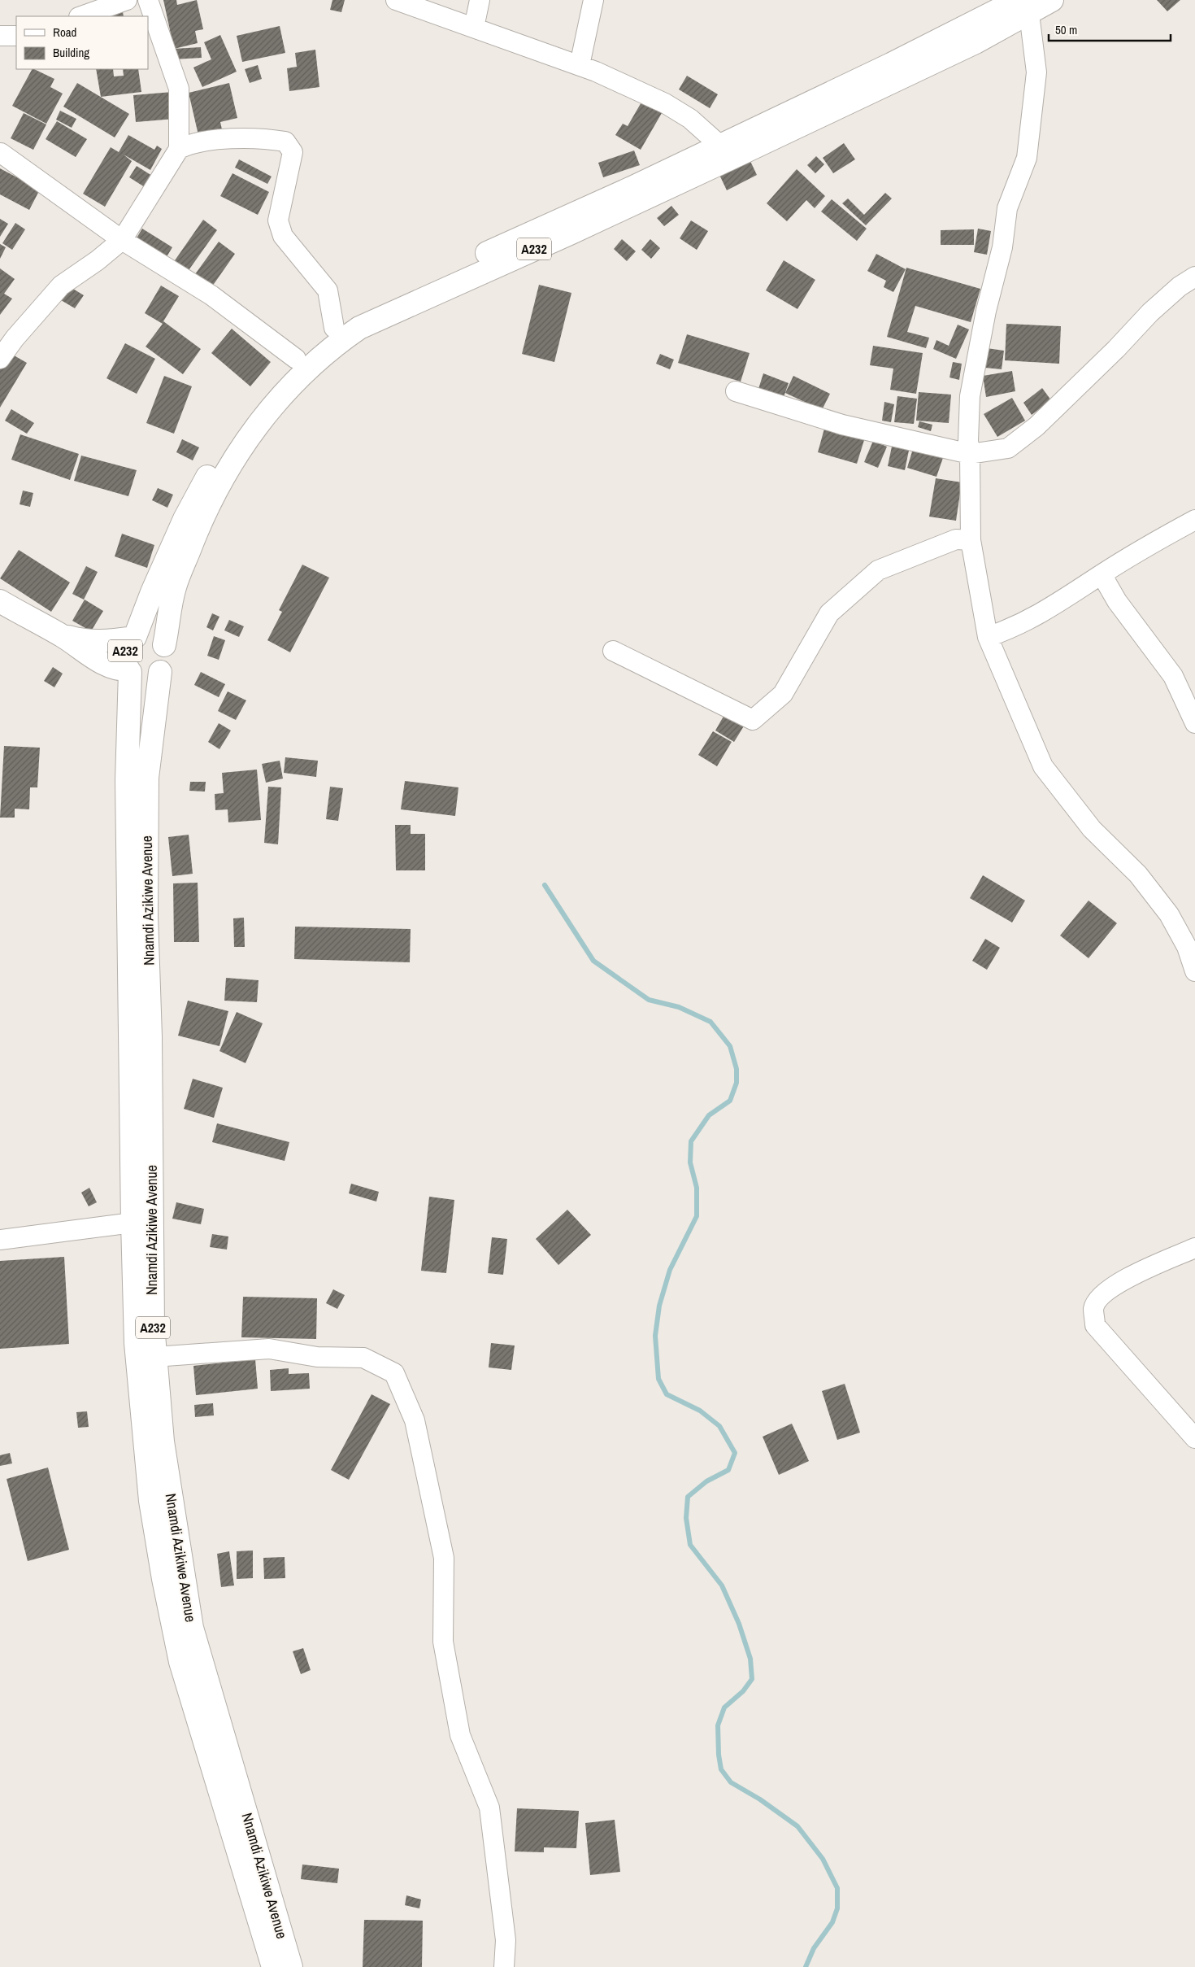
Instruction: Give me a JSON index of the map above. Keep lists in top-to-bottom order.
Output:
{
  "streets": {
    "main road": ["A232", "Nnamdi Azikiwe Avenue"]
  },
  "crossings": [
    ["A232", "Nnamdi Azikiwe Avenue"]
  ],
  "legend": ["Road", "Building"],
  "scale_bar": "50 m"
}
